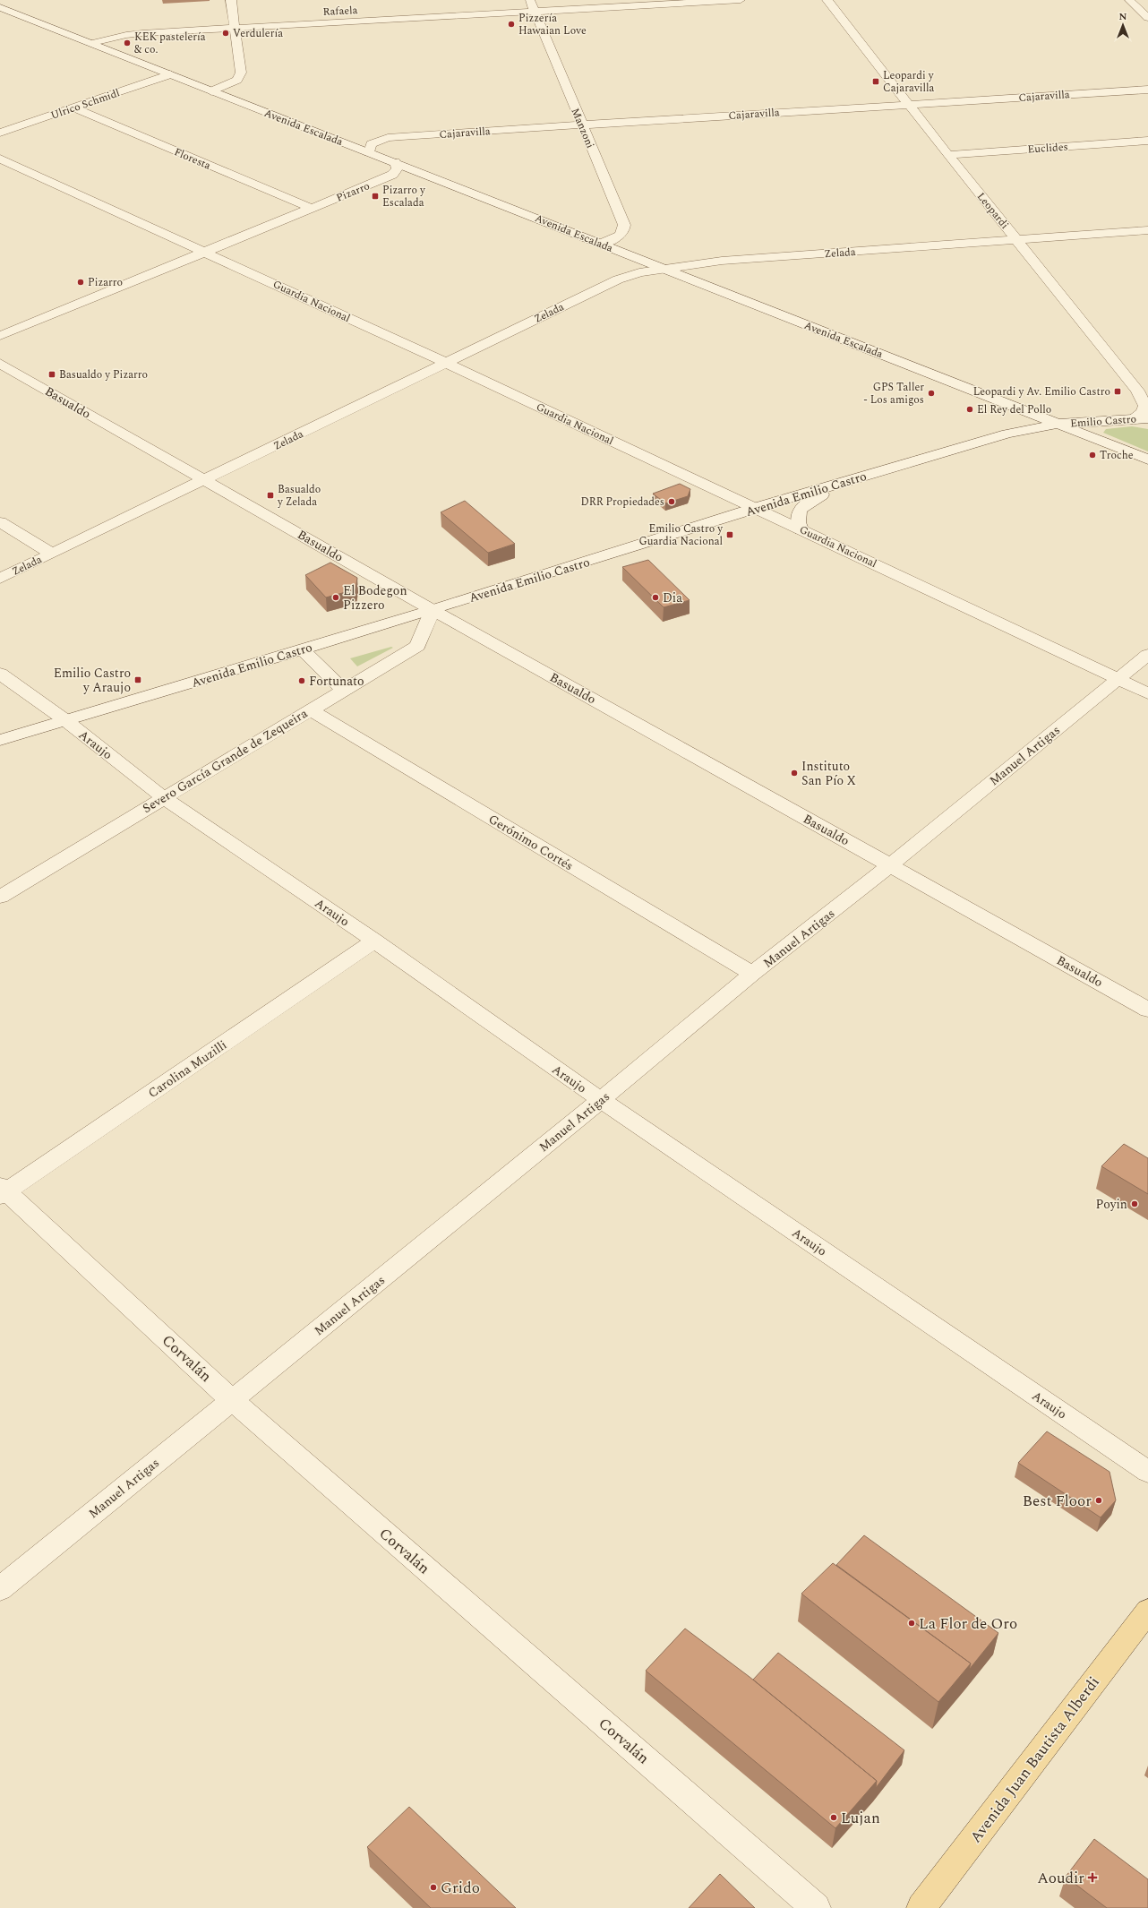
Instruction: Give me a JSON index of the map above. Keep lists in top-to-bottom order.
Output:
{
  "streets": {
    "main road": ["Avenida Juan Bautista Alberdi"],
    "street": [
      "Rafaela",
      "Cajaravilla",
      "Ulrico Schmidl",
      "Avenida Escalada",
      "Manzoni",
      "Euclides",
      "Floresta",
      "Pizarro",
      "Leopardi",
      "Zelada",
      "Guardia Nacional",
      "Basualdo",
      "Emilio Castro",
      "Avenida Emilio Castro",
      "Araujo",
      "Manuel Artigas",
      "Severo García Grande de Zequeira",
      "Gerónimo Cortés",
      "Carolina Muzilli",
      "Corvalán"
    ]
  },
  "crossings": [
    ["Rafaela", "Avenida Escalada"],
    ["Rafaela", "Manzoni"],
    ["Cajaravilla", "Avenida Escalada"],
    ["Cajaravilla", "Manzoni"],
    ["Cajaravilla", "Leopardi"],
    ["Ulrico Schmidl", "Avenida Escalada"],
    ["Ulrico Schmidl", "Floresta"],
    ["Avenida Escalada", "Manzoni"],
    ["Avenida Escalada", "Pizarro"],
    ["Avenida Escalada", "Zelada"],
    ["Avenida Escalada", "Emilio Castro"],
    ["Avenida Escalada", "Avenida Emilio Castro"],
    ["Euclides", "Leopardi"],
    ["Floresta", "Pizarro"],
    ["Pizarro", "Guardia Nacional"],
    ["Leopardi", "Zelada"],
    ["Leopardi", "Emilio Castro"],
    ["Zelada", "Guardia Nacional"],
    ["Zelada", "Basualdo"],
    ["Guardia Nacional", "Avenida Emilio Castro"],
    ["Guardia Nacional", "Manuel Artigas"],
    ["Basualdo", "Avenida Emilio Castro"],
    ["Basualdo", "Manuel Artigas"],
    ["Basualdo", "Severo García Grande de Zequeira"],
    ["Emilio Castro", "Avenida Emilio Castro"],
    ["Avenida Emilio Castro", "Araujo"],
    ["Avenida Emilio Castro", "Severo García Grande de Zequeira"],
    ["Araujo", "Manuel Artigas"],
    ["Araujo", "Severo García Grande de Zequeira"],
    ["Araujo", "Carolina Muzilli"],
    ["Manuel Artigas", "Gerónimo Cortés"],
    ["Manuel Artigas", "Corvalán"],
    ["Severo García Grande de Zequeira", "Gerónimo Cortés"],
    ["Carolina Muzilli", "Corvalán"]
  ],
  "places": {
    "other": [
      "Pizzería Hawaian Love",
      "Verdulería",
      "KEK pastelería & co.",
      "Pizarro",
      "GPS Taller - Los amigos",
      "El Rey del Pollo",
      "Troche",
      "DRR Propiedades",
      "El Bodegon Pizzero",
      "Dia",
      "Fortunato",
      "Instituto San Pío X",
      "Poyin",
      "Best Floor",
      "La Flor de Oro",
      "Lujan",
      "Grido"
    ],
    "transit": [
      "Leopardi y Cajaravilla",
      "Pizarro y Escalada",
      "Basualdo y Pizarro",
      "Leopardi y Av. Emilio Castro",
      "Basualdo y Zelada",
      "Emilio Castro y Guardia Nacional",
      "Emilio Castro y Araujo"
    ],
    "health": ["Aoudir"]
  },
  "north": "top"
}
